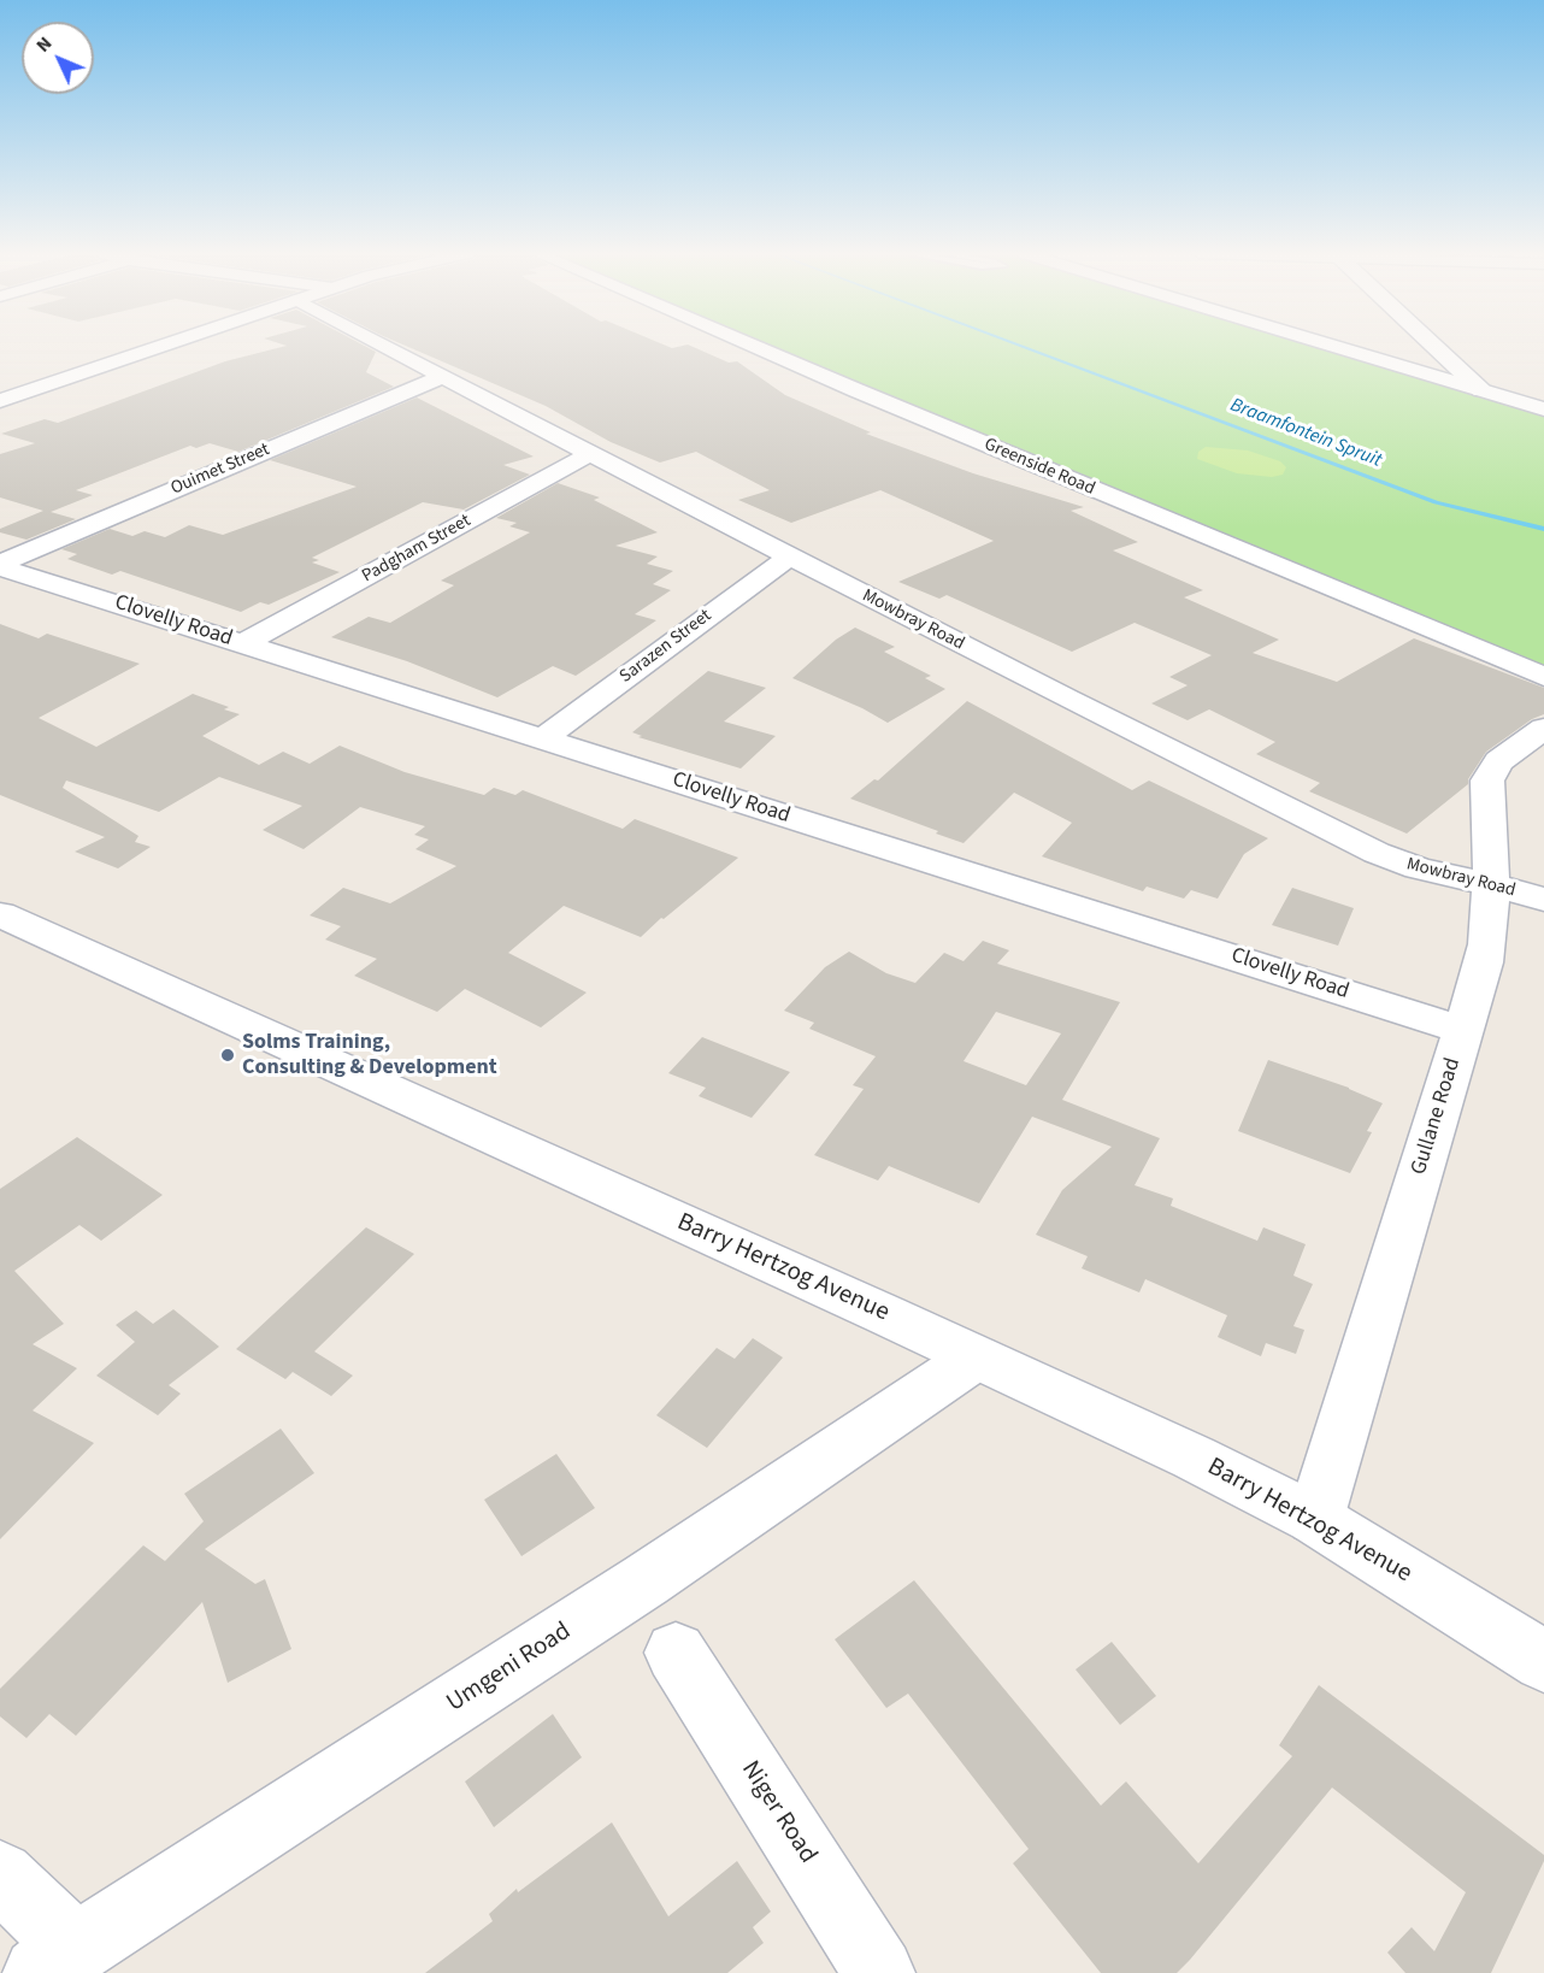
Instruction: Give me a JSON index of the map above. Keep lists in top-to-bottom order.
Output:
{
  "streets": {
    "street": [
      "Greenside Road",
      "Ouimet Street",
      "Padgham Street",
      "Mowbray Road",
      "Clovelly Road",
      "Sarazen Street",
      "Gullane Road",
      "Barry Hertzog Avenue",
      "Umgeni Road",
      "Niger Road"
    ]
  },
  "crossings": [
    ["Ouimet Street", "Mowbray Road"],
    ["Ouimet Street", "Clovelly Road"],
    ["Padgham Street", "Mowbray Road"],
    ["Padgham Street", "Clovelly Road"],
    ["Mowbray Road", "Sarazen Street"],
    ["Mowbray Road", "Gullane Road"],
    ["Clovelly Road", "Sarazen Street"],
    ["Clovelly Road", "Gullane Road"],
    ["Gullane Road", "Barry Hertzog Avenue"],
    ["Barry Hertzog Avenue", "Umgeni Road"]
  ],
  "water": ["Braamfontein Spruit"],
  "places": ["Solms Training, Consulting & Development"],
  "north": "top left"
}
